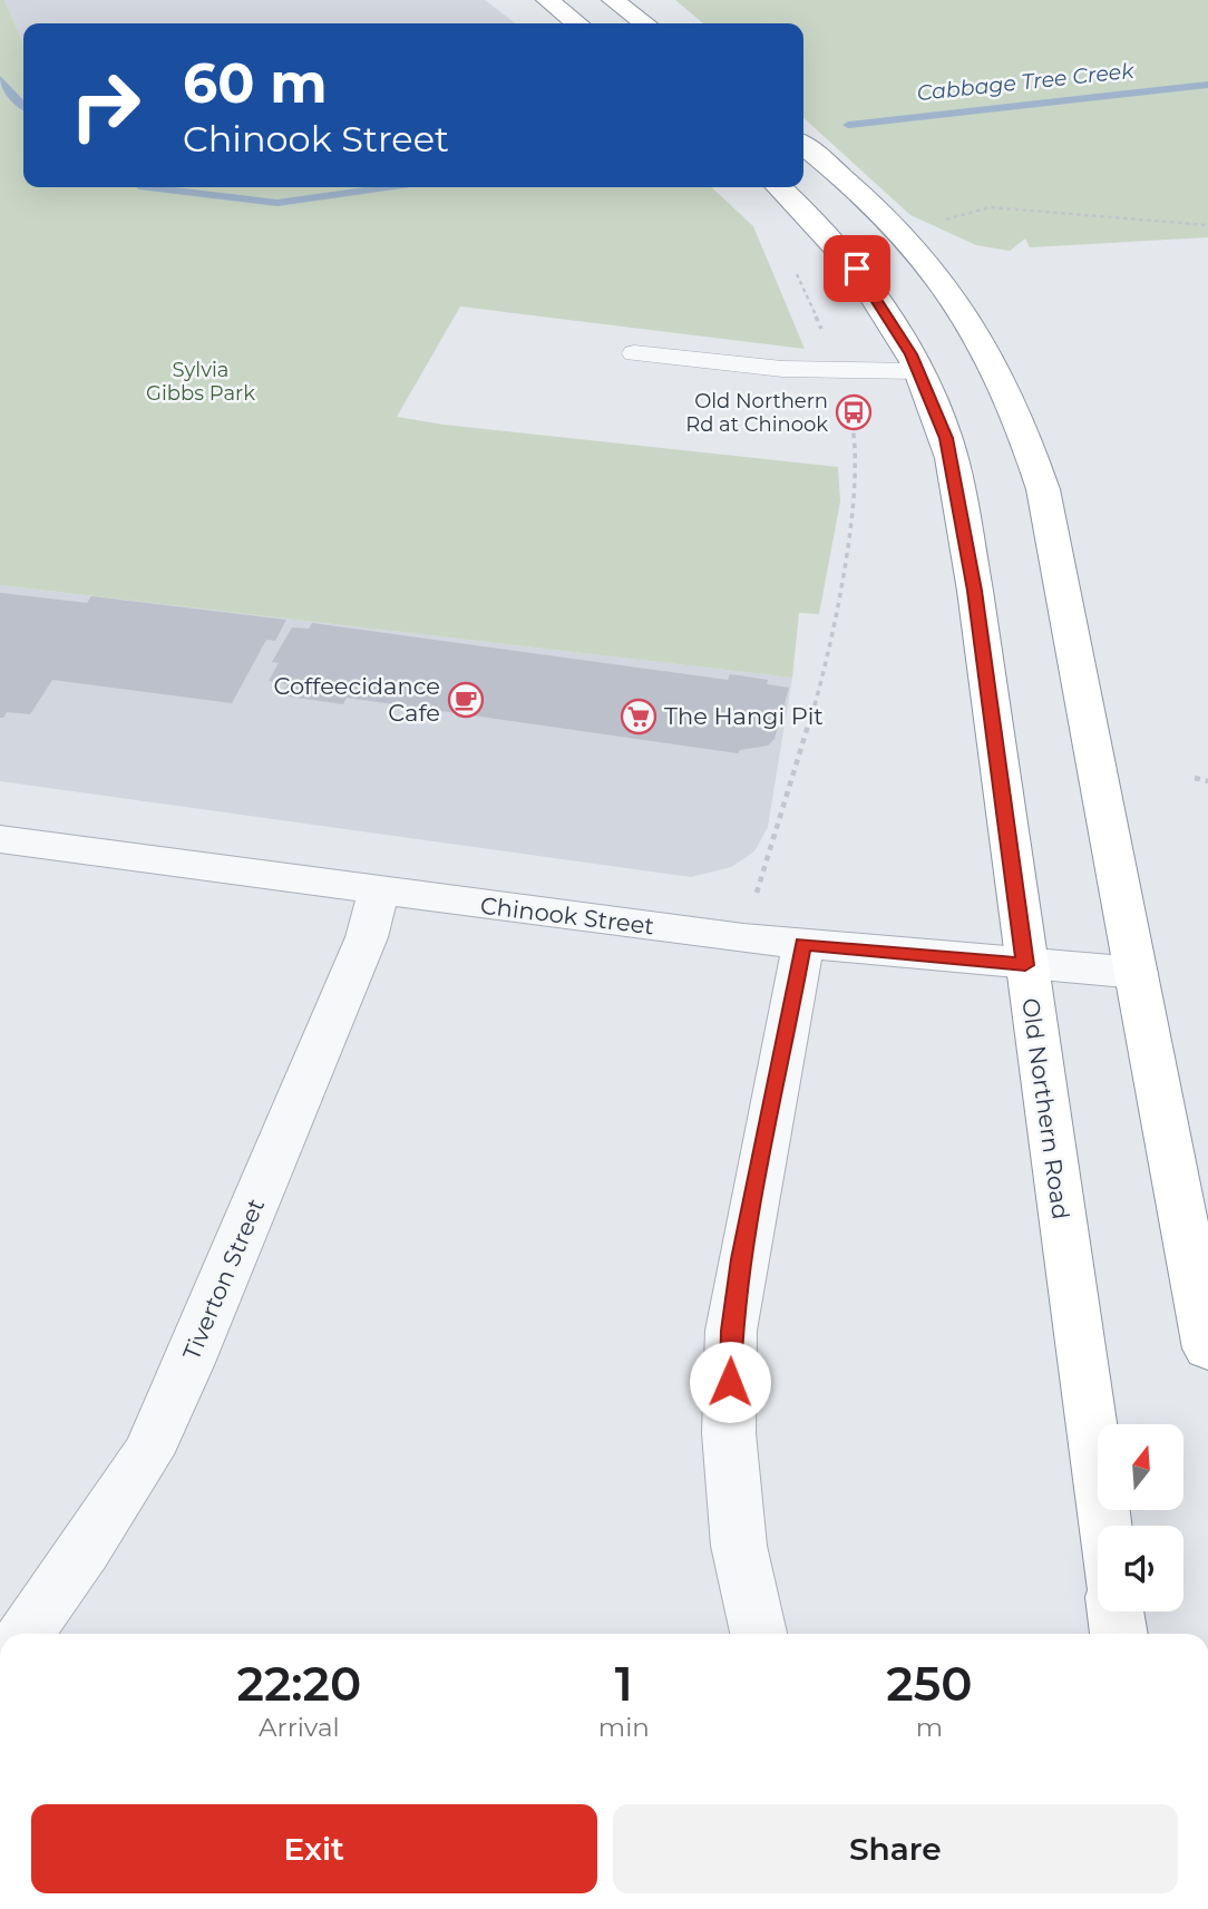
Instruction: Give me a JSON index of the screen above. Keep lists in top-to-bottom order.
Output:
{
  "streets": {
    "highway": ["Old Northern Road"],
    "street": ["Chinook Street", "Tiverton Street"]
  },
  "crossings": [
    ["Chinook Street", "Old Northern Road"],
    ["Chinook Street", "Tiverton Street"]
  ],
  "water": ["Cabbage Tree Creek"],
  "parks": ["Sylvia Gibbs Park"],
  "places": {
    "bus stop": ["Old Northern Rd at Chinook"],
    "cafe": ["Coffeecidance Cafe"],
    "supermarket": ["The Hangi Pit"]
  },
  "north": "top",
  "page": {
    "turn": ["60 m", "Chinook Street"],
    "eta": [
      "22:20",
      "Arrival",
      "1",
      "min",
      "250",
      "m"
    ],
    "buttons": ["Exit", "Share"]
  }
}
